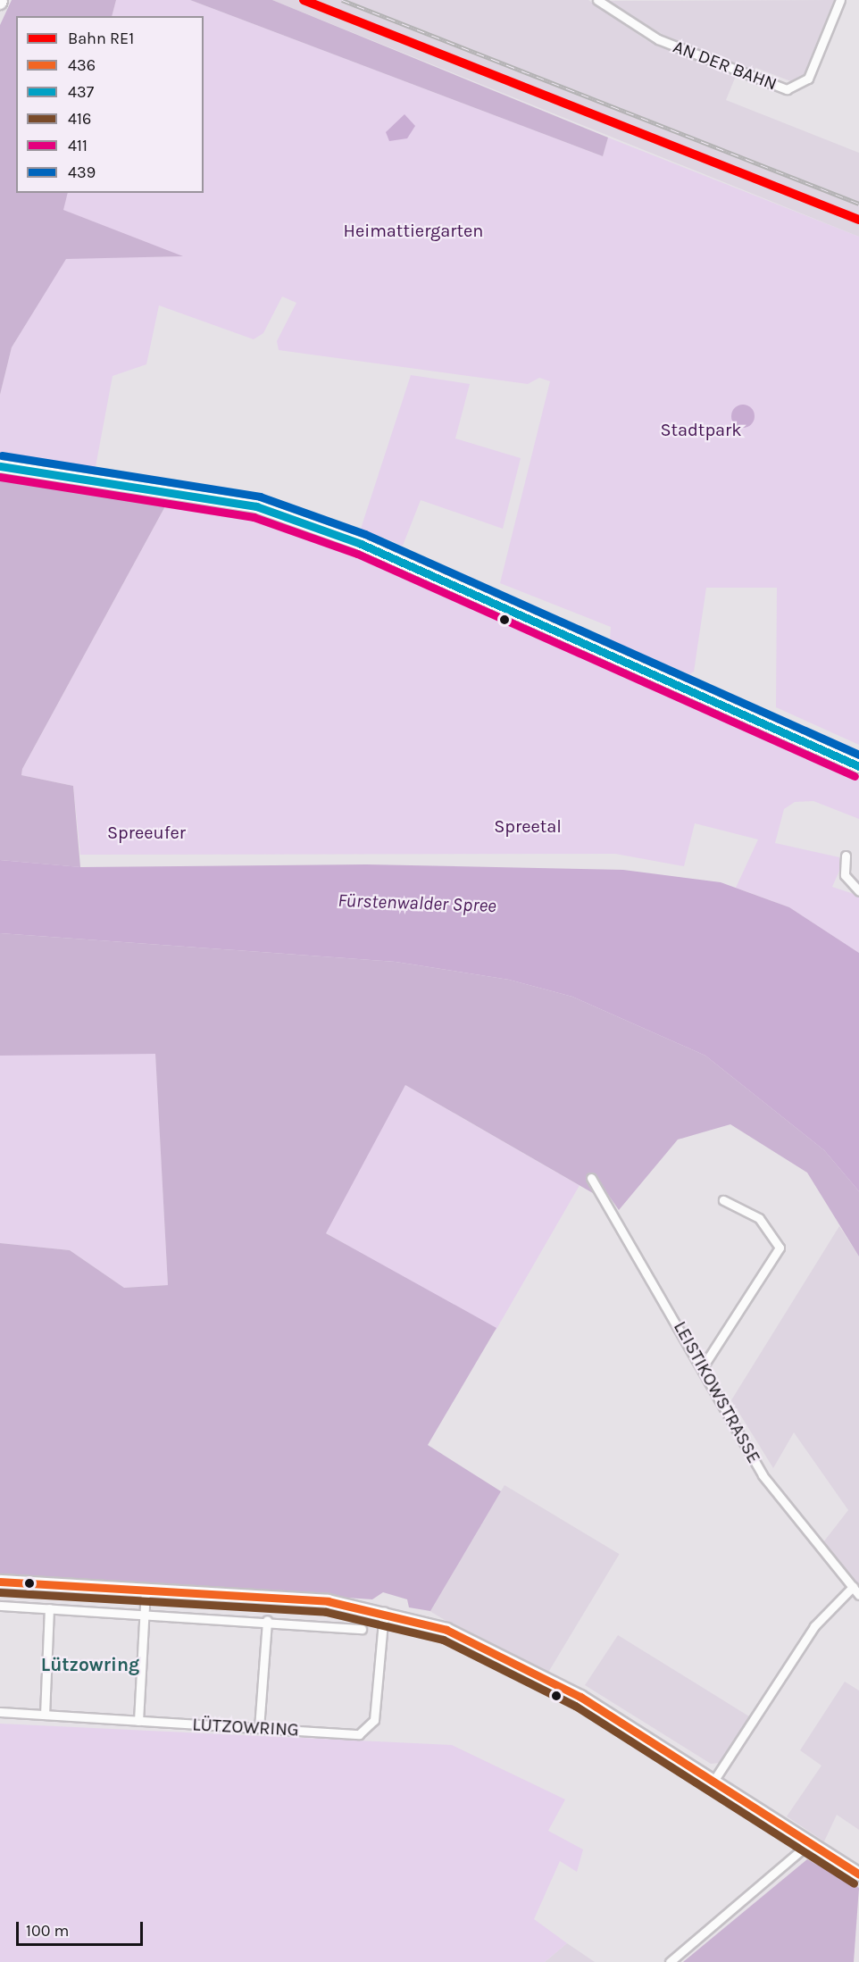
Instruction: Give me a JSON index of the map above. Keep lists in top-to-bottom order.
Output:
{
  "streets": {
    "street": ["AN DER BAHN", "LEISTIKOWSTRASSE", "LÜTZOWRING"]
  },
  "districts": ["Lützowring"],
  "water": ["Fürstenwalder Spree"],
  "parks": [
    "Heimattiergarten",
    "Stadtpark",
    "Spreetal",
    "Spreeufer"
  ],
  "lines": [
    "rail line RE1",
    "transit line 439",
    "transit line 437",
    "transit line 411",
    "transit line 436",
    "transit line 416"
  ],
  "legend": [
    "Bahn RE1",
    "436",
    "437",
    "416",
    "411",
    "439"
  ],
  "scale_bar": "100 m"
}
